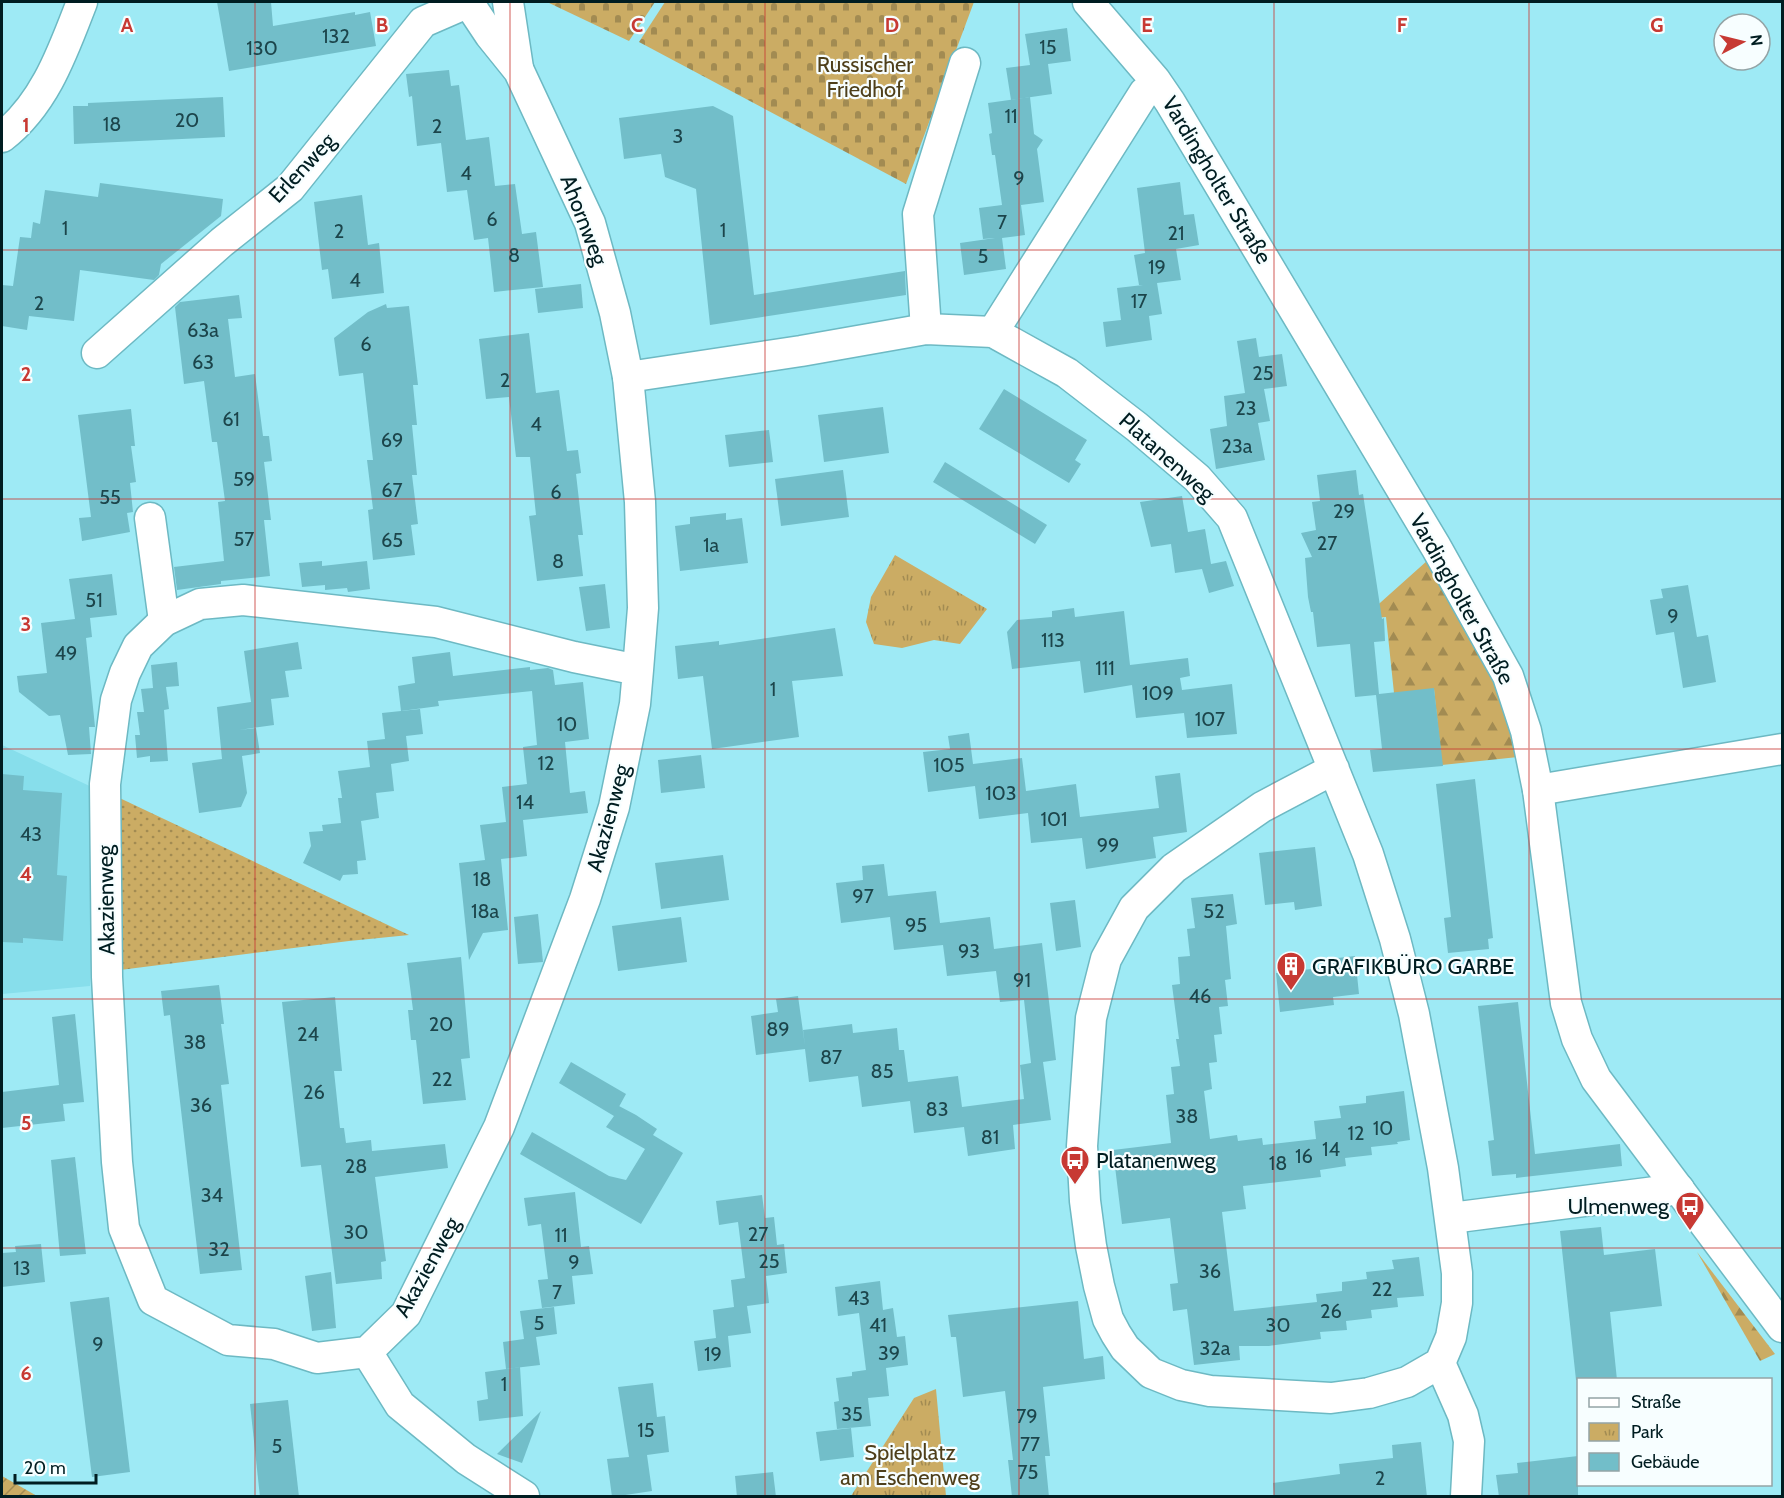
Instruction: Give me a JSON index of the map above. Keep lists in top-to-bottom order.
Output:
{
  "streets": {
    "street": [
      "Erlenweg",
      "Vardingholter Straße",
      "Ahornweg",
      "Platanenweg",
      "Akazienweg"
    ]
  },
  "crossings": [
    ["Erlenweg", "Ahornweg"],
    ["Ahornweg", "Platanenweg"],
    ["Ahornweg", "Akazienweg"],
    ["Platanenweg", "Akazienweg"]
  ],
  "parks": ["Russischer Friedhof", "Spielplatz am Eschenweg"],
  "places": {
    "building": ["GRAFIKBÜRO GARBE"],
    "bus stop": ["Platanenweg", "Ulmenweg"]
  },
  "house_numbers": [
    "132",
    "15",
    "130",
    "11",
    "20",
    "18",
    "2",
    "3",
    "4",
    "9",
    "6",
    "7",
    "1",
    "1",
    "2",
    "21",
    "8",
    "5",
    "19",
    "4",
    "17",
    "2",
    "63a",
    "6",
    "63",
    "25",
    "2",
    "23",
    "61",
    "4",
    "69",
    "23a",
    "59",
    "67",
    "6",
    "55",
    "29",
    "57",
    "65",
    "27",
    "1a",
    "8",
    "51",
    "9",
    "113",
    "49",
    "111",
    "1",
    "109",
    "107",
    "10",
    "12",
    "105",
    "103",
    "14",
    "101",
    "43",
    "99",
    "18",
    "97",
    "18a",
    "52",
    "95",
    "93",
    "91",
    "46",
    "20",
    "89",
    "24",
    "38",
    "87",
    "85",
    "22",
    "26",
    "36",
    "83",
    "38",
    "10",
    "12",
    "81",
    "14",
    "16",
    "18",
    "28",
    "34",
    "30",
    "27",
    "11",
    "32",
    "25",
    "9",
    "13",
    "36",
    "22",
    "7",
    "43",
    "26",
    "5",
    "41",
    "30",
    "9",
    "32a",
    "39",
    "19",
    "1",
    "35",
    "79",
    "15",
    "77",
    "5",
    "75",
    "2"
  ],
  "legend": ["Straße", "Park", "Gebäude"],
  "scale_bar": "20 m",
  "north": "right",
  "grid": {
    "columns": [
      "A",
      "B",
      "C",
      "D",
      "E",
      "F",
      "G"
    ],
    "rows": [
      "1",
      "2",
      "3",
      "4",
      "5",
      "6"
    ]
  }
}
